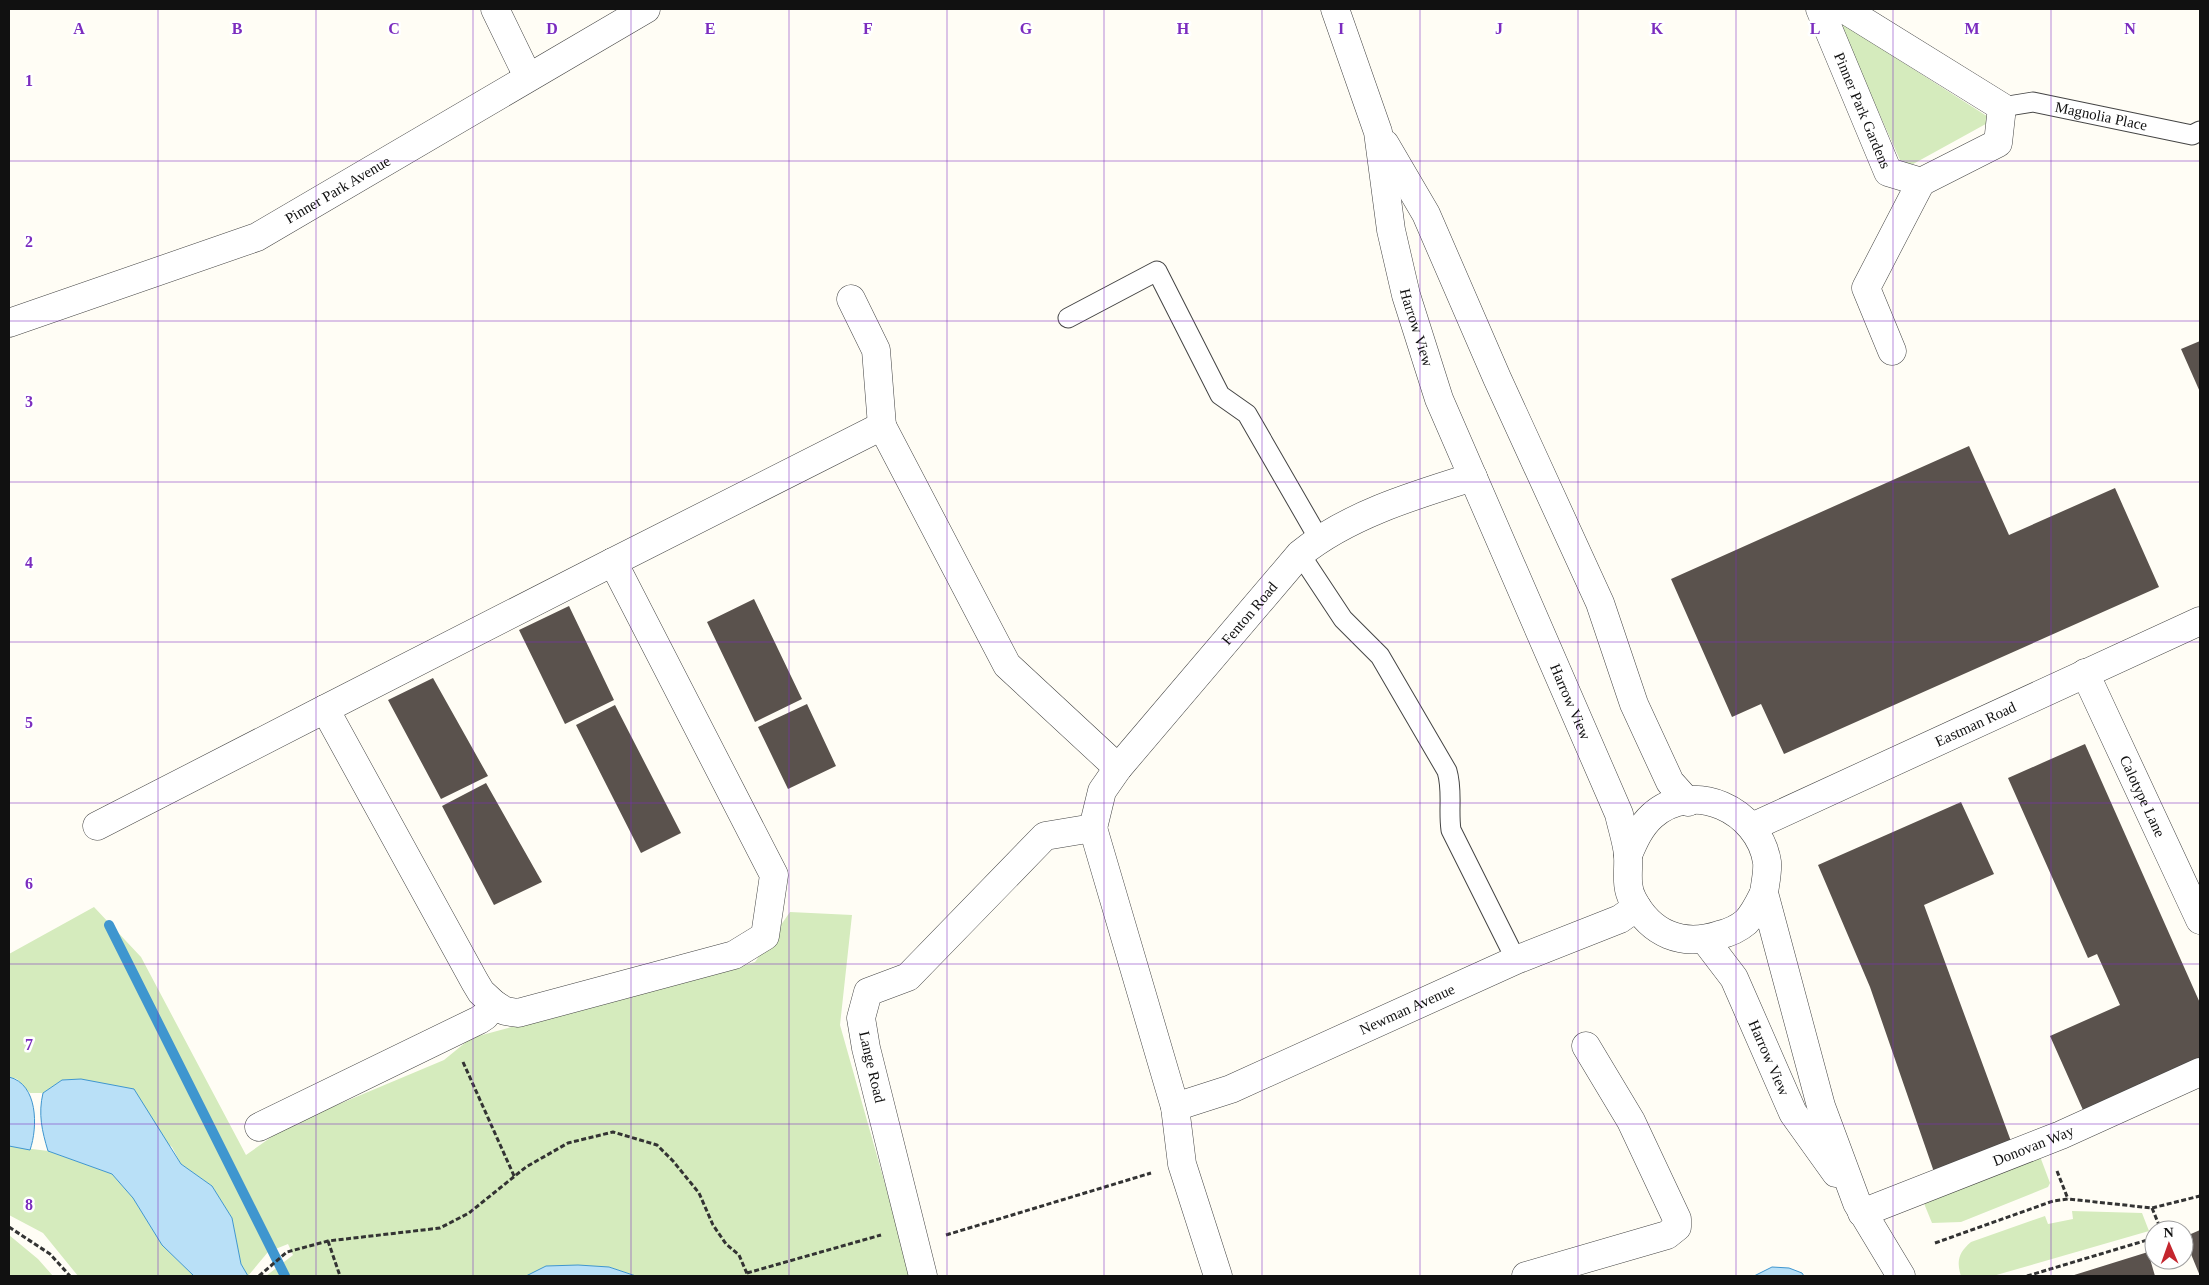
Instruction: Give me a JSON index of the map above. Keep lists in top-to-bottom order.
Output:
{
  "streets": {
    "street": [
      "Pinner Park Gardens",
      "Pinner Park Avenue",
      "Harrow View",
      "Fenton Road",
      "Eastman Road",
      "Calotype Lane",
      "Newman Avenue",
      "Lange Road",
      "Donovan Way"
    ],
    "lane": ["Magnolia Place"]
  },
  "crossings": [
    ["Harrow View", "Fenton Road"],
    ["Harrow View", "Eastman Road"],
    ["Harrow View", "Newman Avenue"],
    ["Harrow View", "Donovan Way"],
    ["Fenton Road", "Lange Road"],
    ["Eastman Road", "Calotype Lane"],
    ["Eastman Road", "Newman Avenue"]
  ],
  "north": "top",
  "grid": {
    "columns": [
      "A",
      "B",
      "C",
      "D",
      "E",
      "F",
      "G",
      "H",
      "I",
      "J",
      "K",
      "L",
      "M",
      "N"
    ],
    "rows": [
      "1",
      "2",
      "3",
      "4",
      "5",
      "6",
      "7",
      "8"
    ]
  }
}
